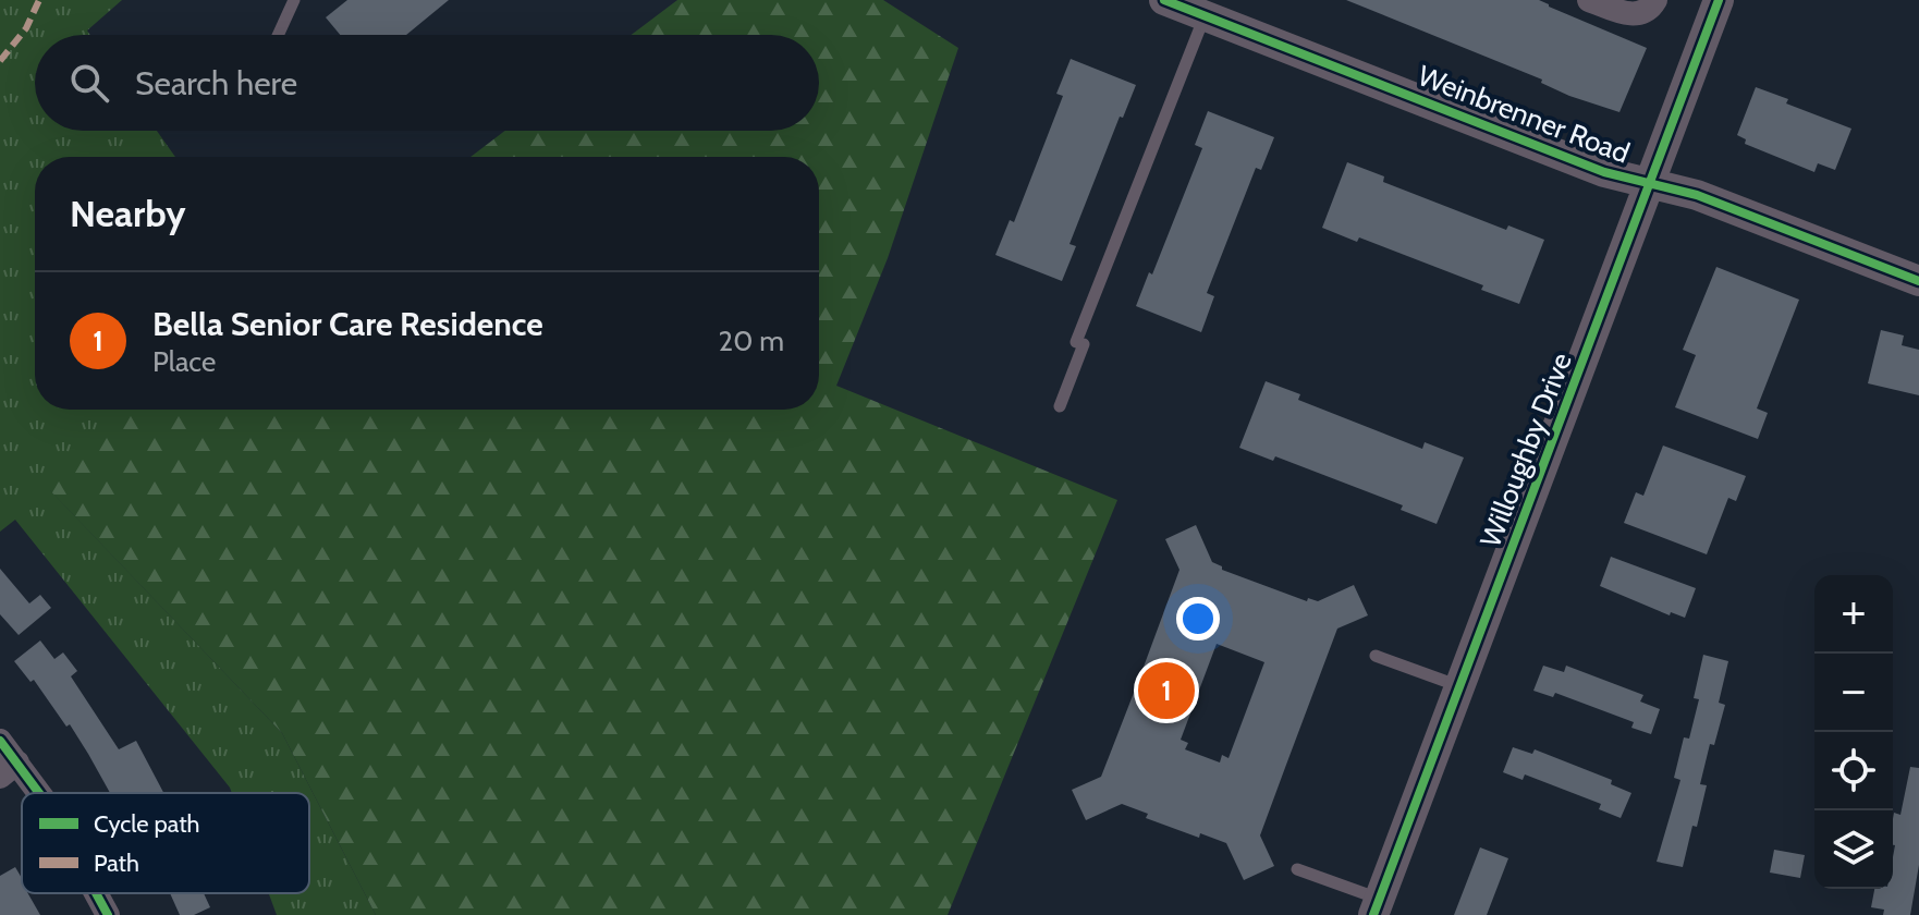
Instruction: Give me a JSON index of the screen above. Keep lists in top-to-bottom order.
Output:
{
  "streets": {
    "street": ["Weinbrenner Road", "Willoughby Drive"]
  },
  "crossings": [
    ["Weinbrenner Road", "Willoughby Drive"]
  ],
  "legend": ["Cycle path", "Path"],
  "page": {
    "search": "Search here",
    "heading": "Nearby",
    "list": [
      {
        "mark": "1",
        "name": "Bella Senior Care Residence",
        "note": "Place",
        "value": "20 m"
      }
    ],
    "map_buttons": ["+", "−"],
    "pins": "1"
  }
}
